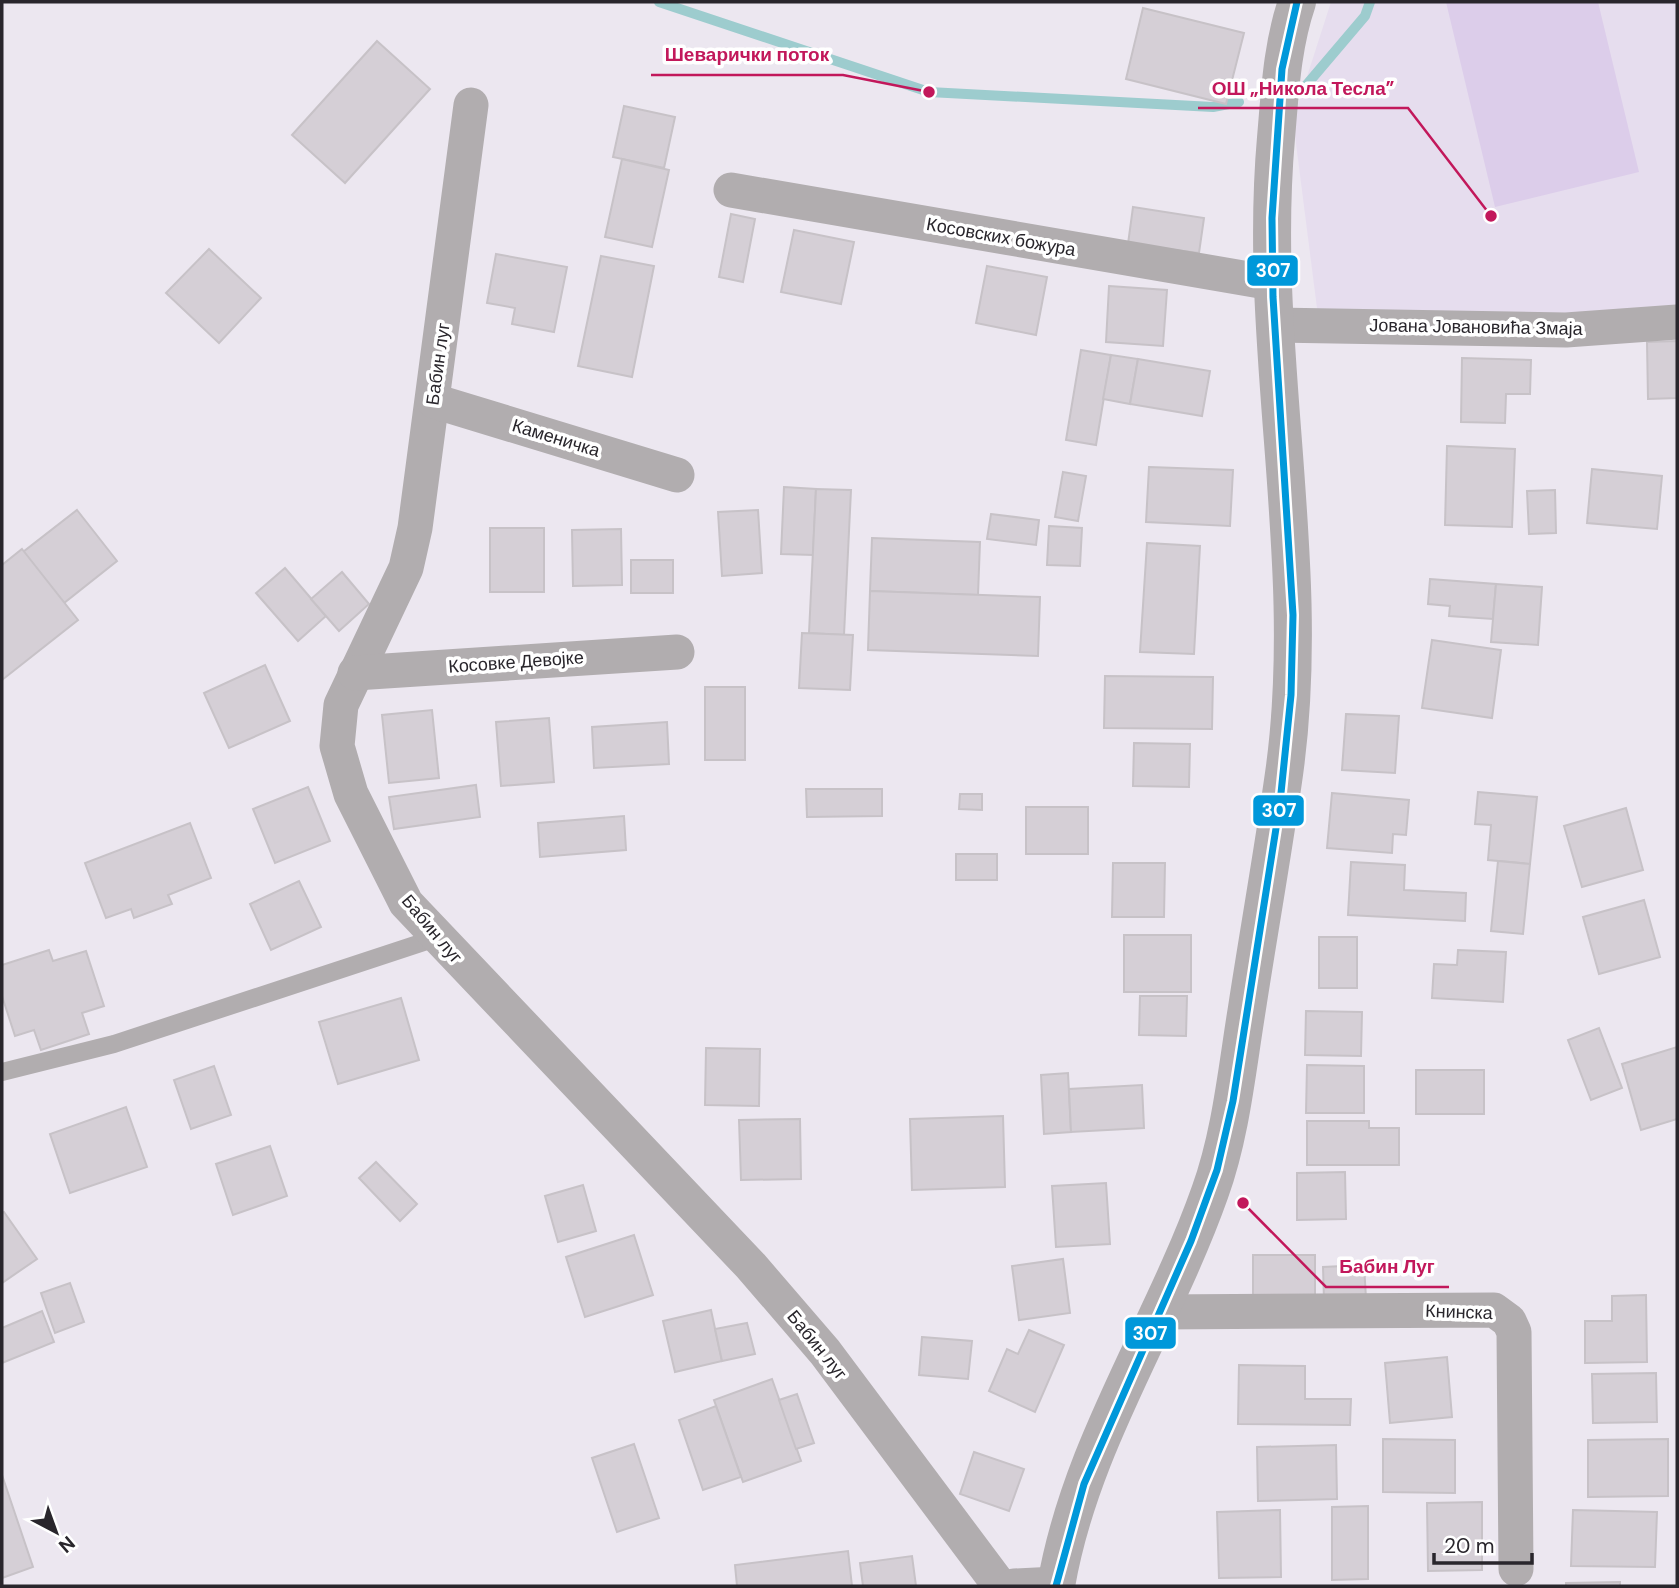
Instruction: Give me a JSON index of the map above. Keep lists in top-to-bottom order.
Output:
{
  "streets": {
    "street": [
      "Косовских божура",
      "Јована Јовановића Змаја",
      "Бабин луг",
      "Каменичка",
      "Косовке Девојке",
      "Книнска"
    ]
  },
  "crossings": [
    ["Бабин луг", "Каменичка"],
    ["Бабин луг", "Косовке Девојке"]
  ],
  "places": ["Шеварички поток", "ОШ „Никола Тесла”", "Бабин Луг"],
  "lines": ["transit line 307"],
  "scale_bar": "20 m",
  "north": "bottom right"
}
